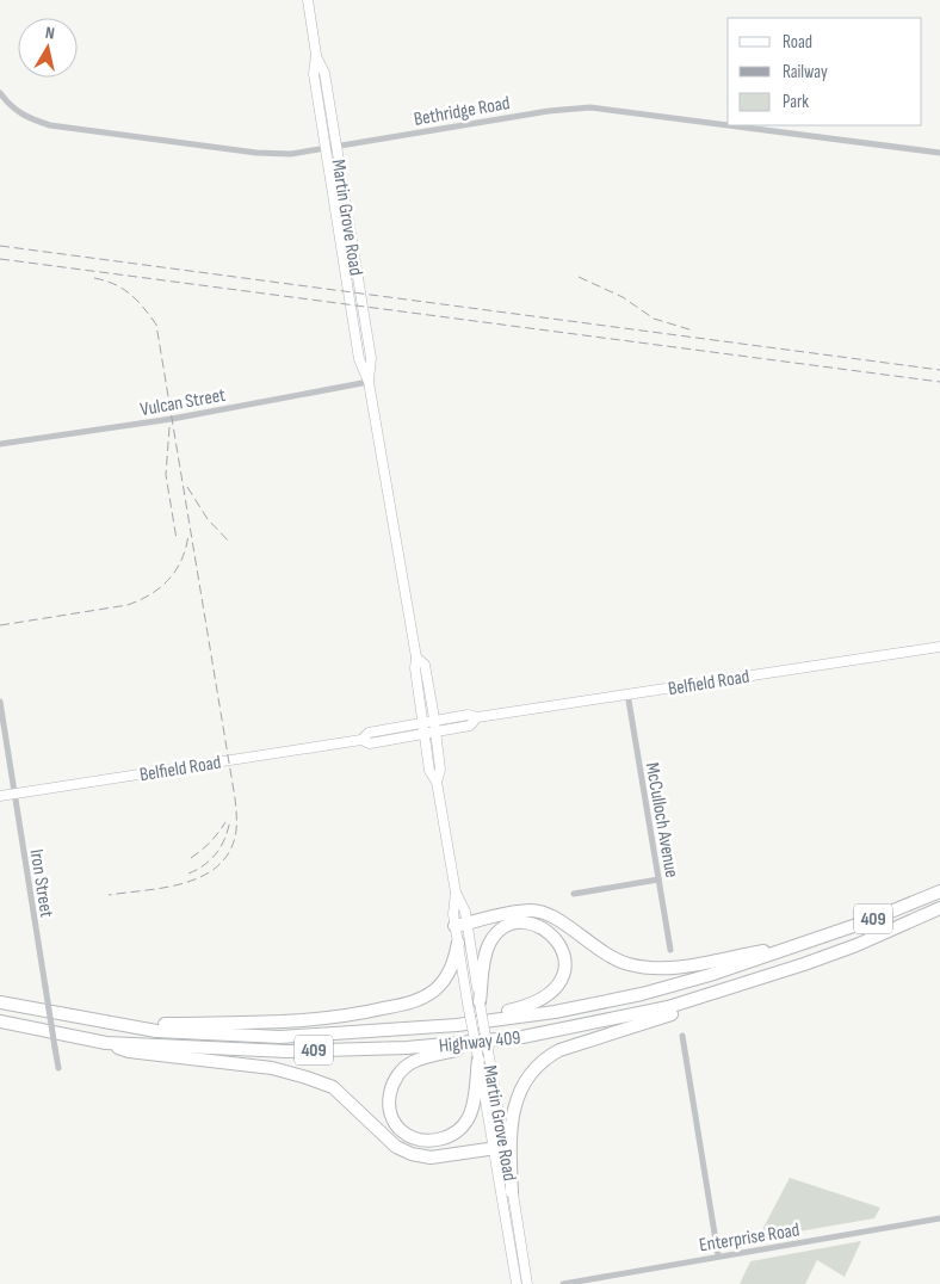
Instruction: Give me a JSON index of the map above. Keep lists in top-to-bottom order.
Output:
{
  "streets": {
    "highway": ["409", "Highway 409"],
    "main road": ["Martin Grove Road", "Belfield Road"],
    "street": [
      "Bethridge Road",
      "Vulcan Street",
      "McCulloch Avenue",
      "Iron Street",
      "Enterprise Road"
    ]
  },
  "crossings": [
    ["Bethridge Road", "Martin Grove Road"],
    ["Martin Grove Road", "Vulcan Street"],
    ["Martin Grove Road", "Belfield Road"],
    ["Belfield Road", "McCulloch Avenue"],
    ["Belfield Road", "Iron Street"]
  ],
  "legend": ["Road", "Railway", "Park"],
  "north": "top"
}
